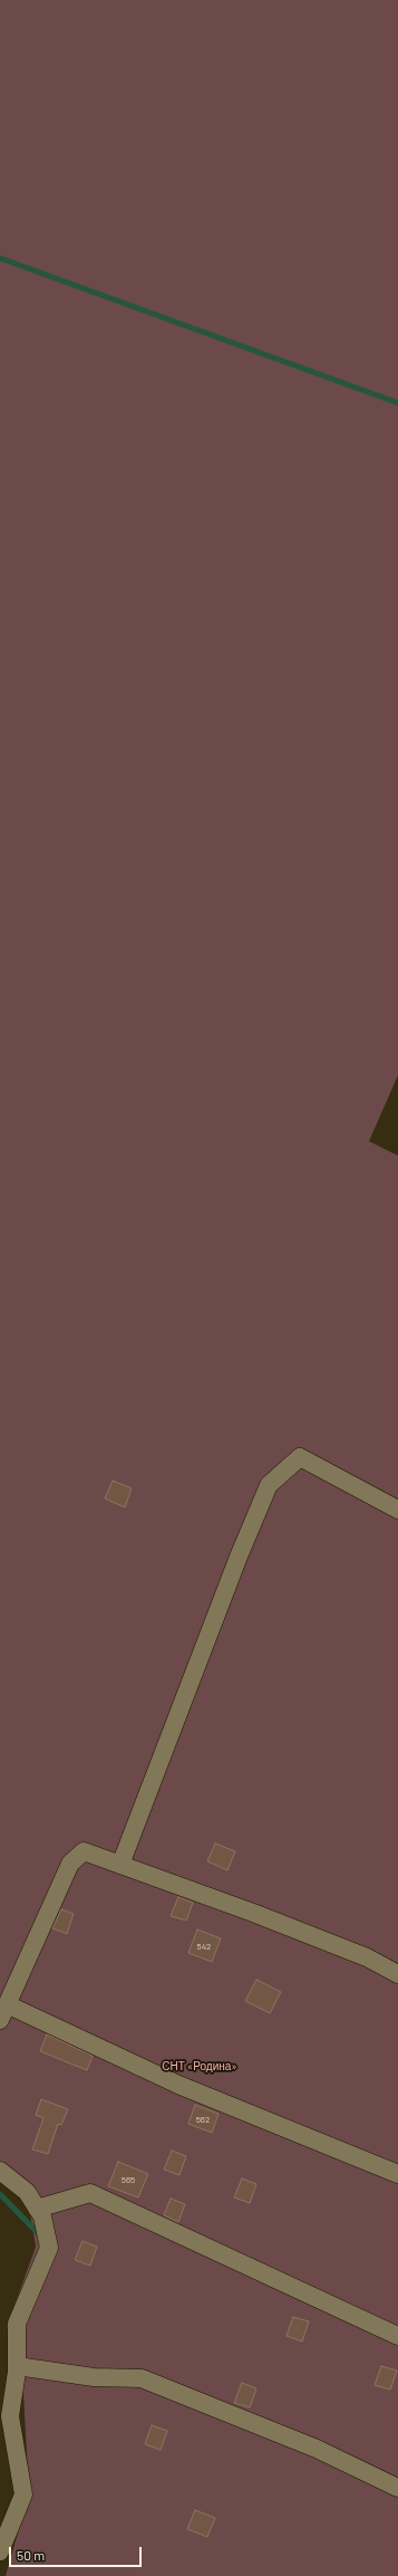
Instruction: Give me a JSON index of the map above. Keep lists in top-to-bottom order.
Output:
{
  "parks": ["СНТ «Родина»"],
  "house_numbers": ["542", "562", "565"],
  "scale_bar": "50 m"
}
